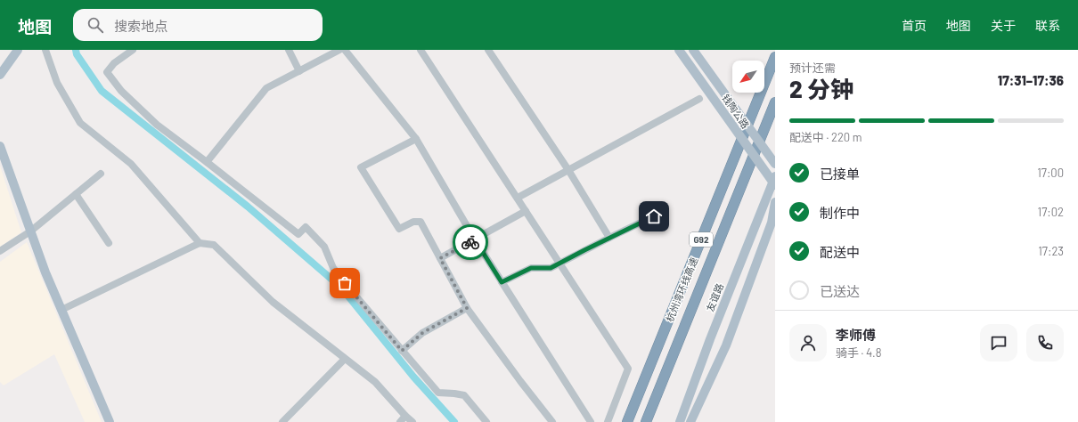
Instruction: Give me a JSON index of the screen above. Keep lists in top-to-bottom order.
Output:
{
  "streets": {
    "highway": ["G92", "杭州湾环线高速"],
    "main road": ["钱陶公路", "友谊路"]
  },
  "crossings": [
    ["钱陶公路", "友谊路"]
  ],
  "north": "bottom left",
  "page": {
    "header": "地图",
    "search": "搜索地点",
    "nav": [
      "首页",
      "地图",
      "关于",
      "联系"
    ],
    "heading": ["2 分钟", "预计还需", "17:31–17:36"],
    "panel": ["李师傅", "骑手 · 4.8"],
    "bar": "配送中 · 220 m",
    "list": [
      ["已接单", "17:00"],
      ["制作中", "17:02"],
      ["配送中", "17:23"],
      "已送达"
    ]
  }
}
